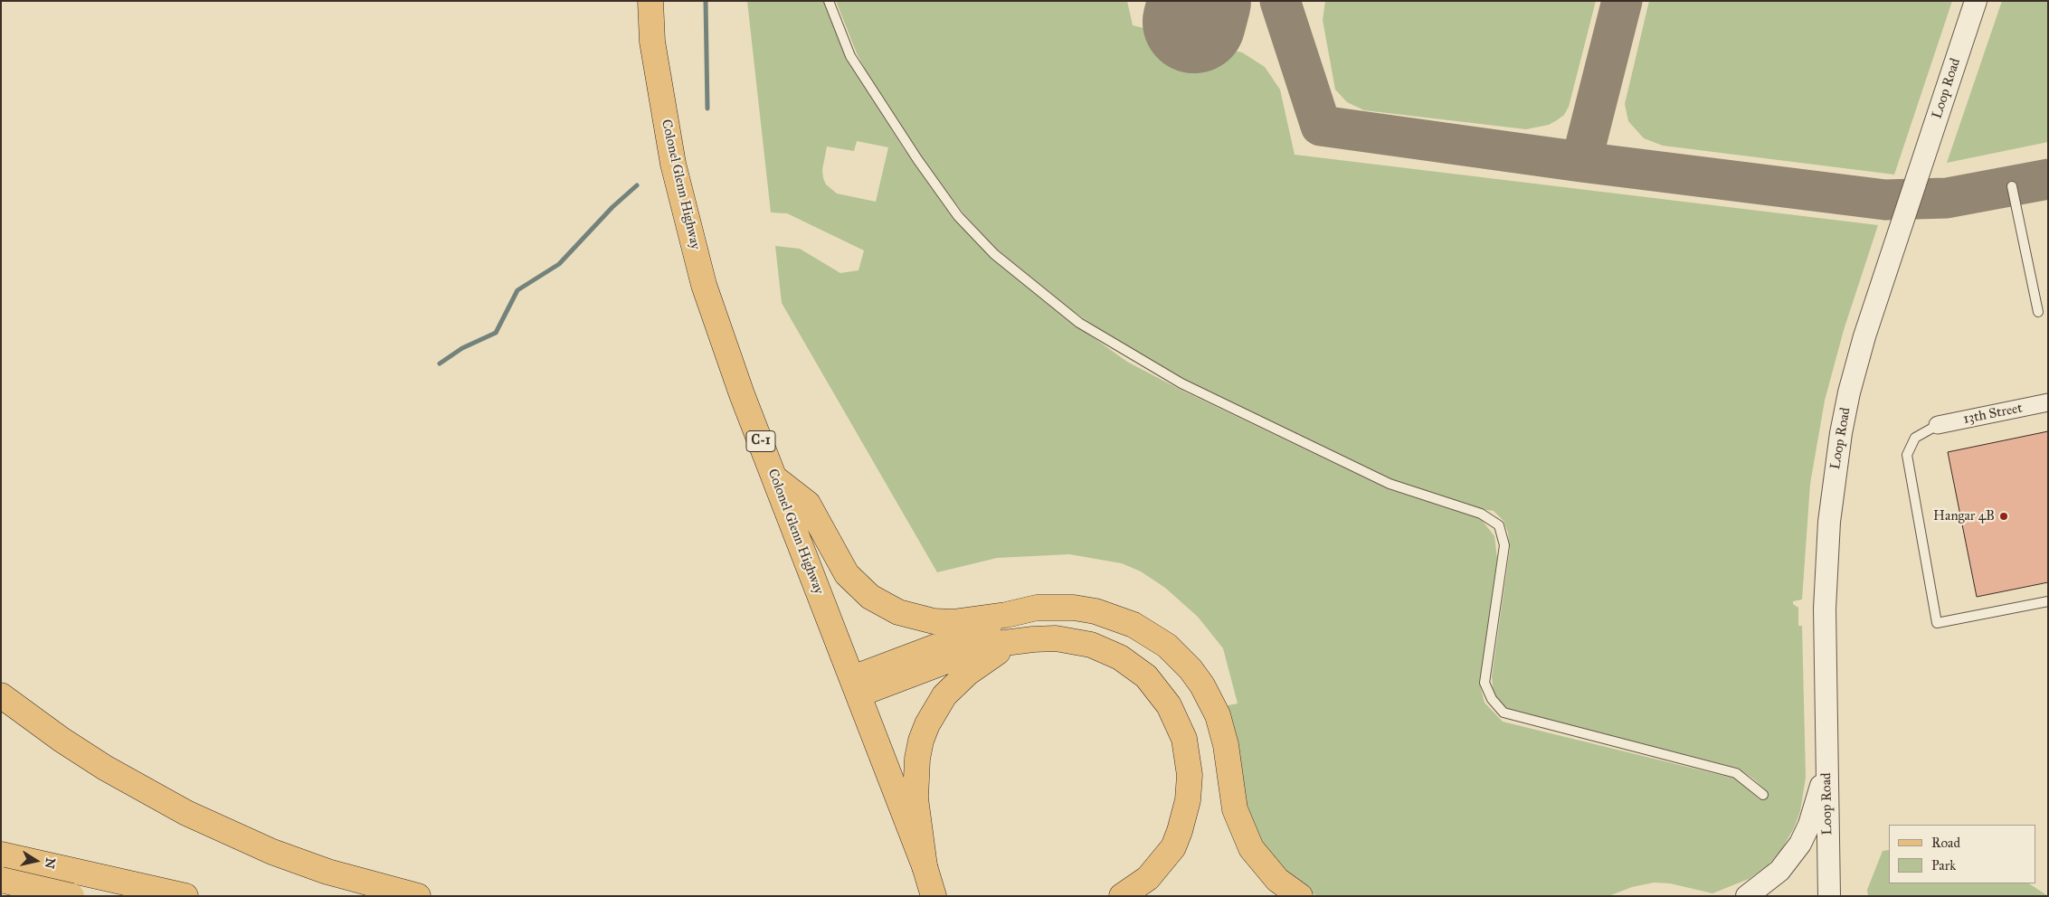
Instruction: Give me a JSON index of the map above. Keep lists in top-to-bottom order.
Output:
{
  "streets": {
    "main road": ["Colonel Glenn Highway", "C-1"],
    "street": ["Loop Road", "13th Street"]
  },
  "places": ["Hangar 4B"],
  "legend": ["Road", "Park"],
  "north": "right"
}
